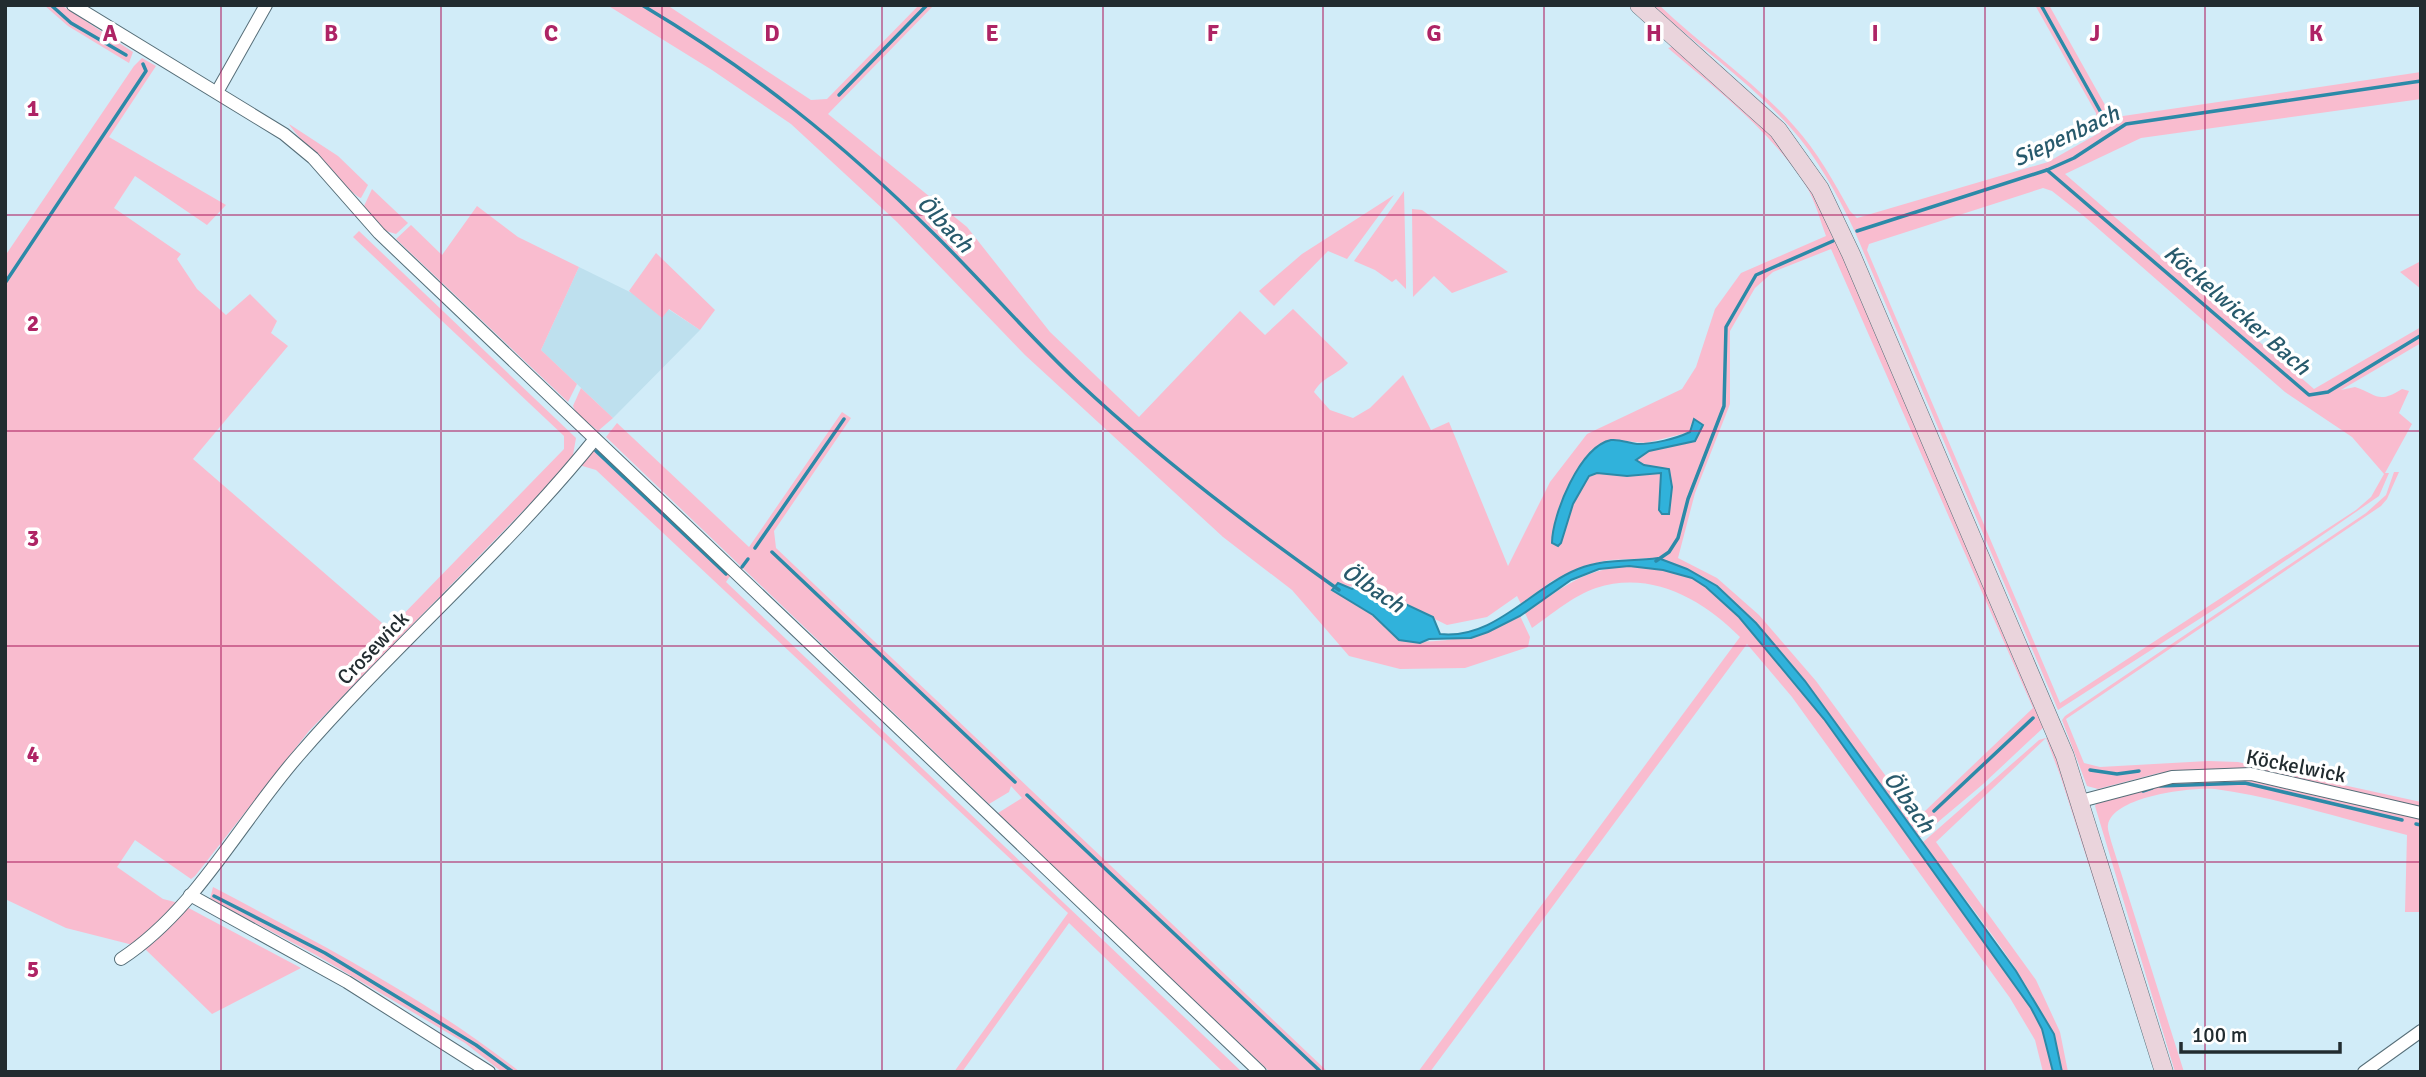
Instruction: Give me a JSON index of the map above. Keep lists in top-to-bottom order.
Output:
{
  "streets": {
    "street": ["Crosewick", "Köckelwick"]
  },
  "water": ["Siepenbach", "Ölbach", "Köckelwicker Bach"],
  "scale_bar": "100 m",
  "grid": {
    "columns": [
      "A",
      "B",
      "C",
      "D",
      "E",
      "F",
      "G",
      "H",
      "I",
      "J",
      "K"
    ],
    "rows": [
      "1",
      "2",
      "3",
      "4",
      "5"
    ]
  }
}
